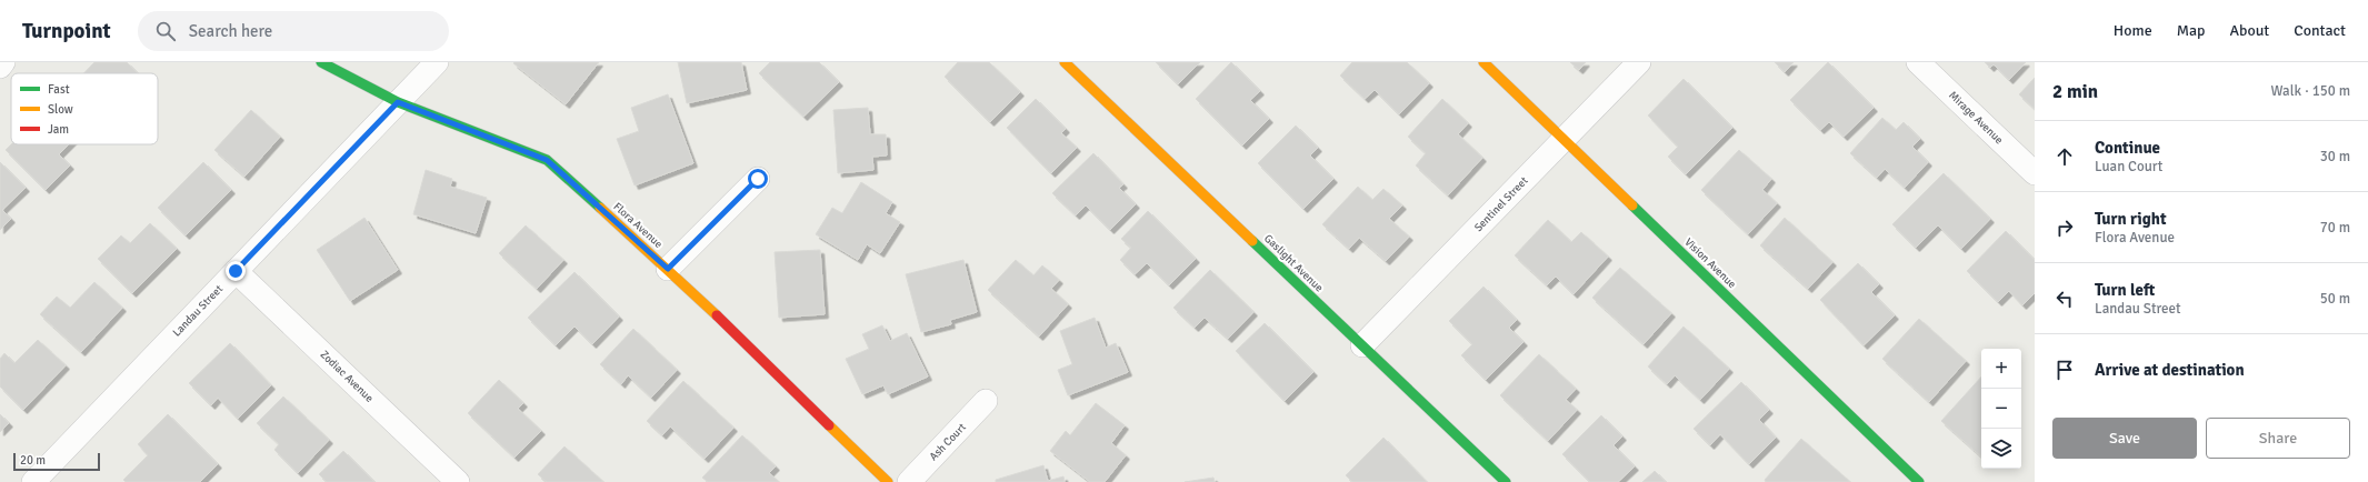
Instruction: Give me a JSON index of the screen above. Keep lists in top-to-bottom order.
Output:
{
  "streets": {
    "street": [
      "Mirage Avenue",
      "Sentinel Street",
      "Flora Avenue",
      "Gaslight Avenue",
      "Vision Avenue",
      "Landau Street",
      "Zodiac Avenue",
      "Ash Court"
    ]
  },
  "crossings": [
    ["Sentinel Street", "Gaslight Avenue"],
    ["Sentinel Street", "Vision Avenue"],
    ["Flora Avenue", "Landau Street"],
    ["Landau Street", "Zodiac Avenue"]
  ],
  "legend": ["Fast", "Slow", "Jam"],
  "scale_bar": "20 m",
  "page": {
    "header": "Turnpoint",
    "search": "Search here",
    "nav": [
      "Home",
      "Map",
      "About",
      "Contact"
    ],
    "heading": ["2 min", "Walk · 150 m"],
    "list": [
      ["Continue", "Luan Court", "30 m"],
      ["Turn right", "Flora Avenue", "70 m"],
      ["Turn left", "Landau Street", "50 m"],
      "Arrive at destination"
    ],
    "map_buttons": ["+", "−"],
    "buttons": ["Save", "Share"],
    "scale": "20 m"
  }
}
